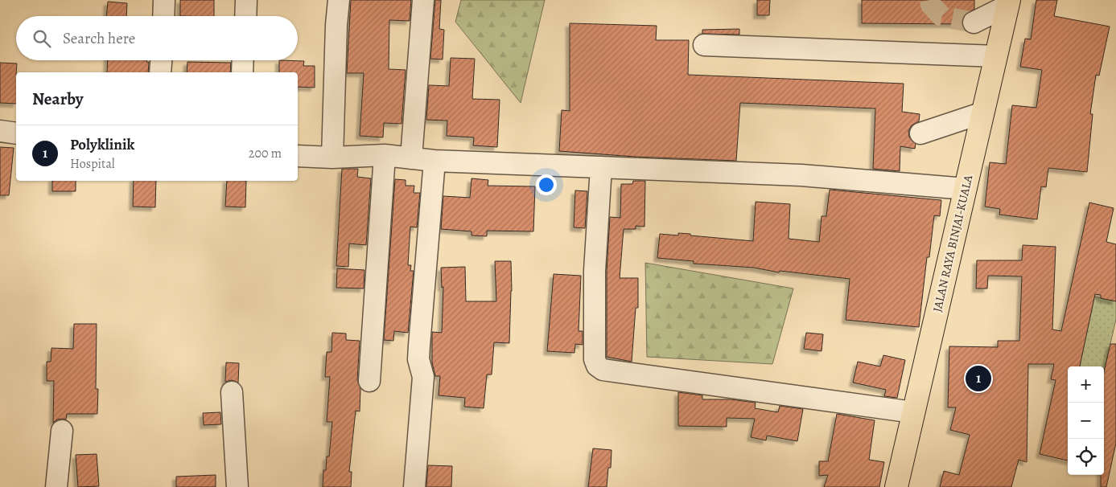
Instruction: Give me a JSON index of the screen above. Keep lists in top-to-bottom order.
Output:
{
  "streets": {
    "main road": ["JALAN RAYA BINJAI-KUALA"]
  },
  "page": {
    "search": "Search here",
    "heading": "Nearby",
    "list": [
      {
        "mark": "1",
        "name": "Polyklinik",
        "note": "Hospital",
        "value": "200 m"
      }
    ],
    "pins": "1",
    "map_buttons": ["+", "−"]
  }
}
